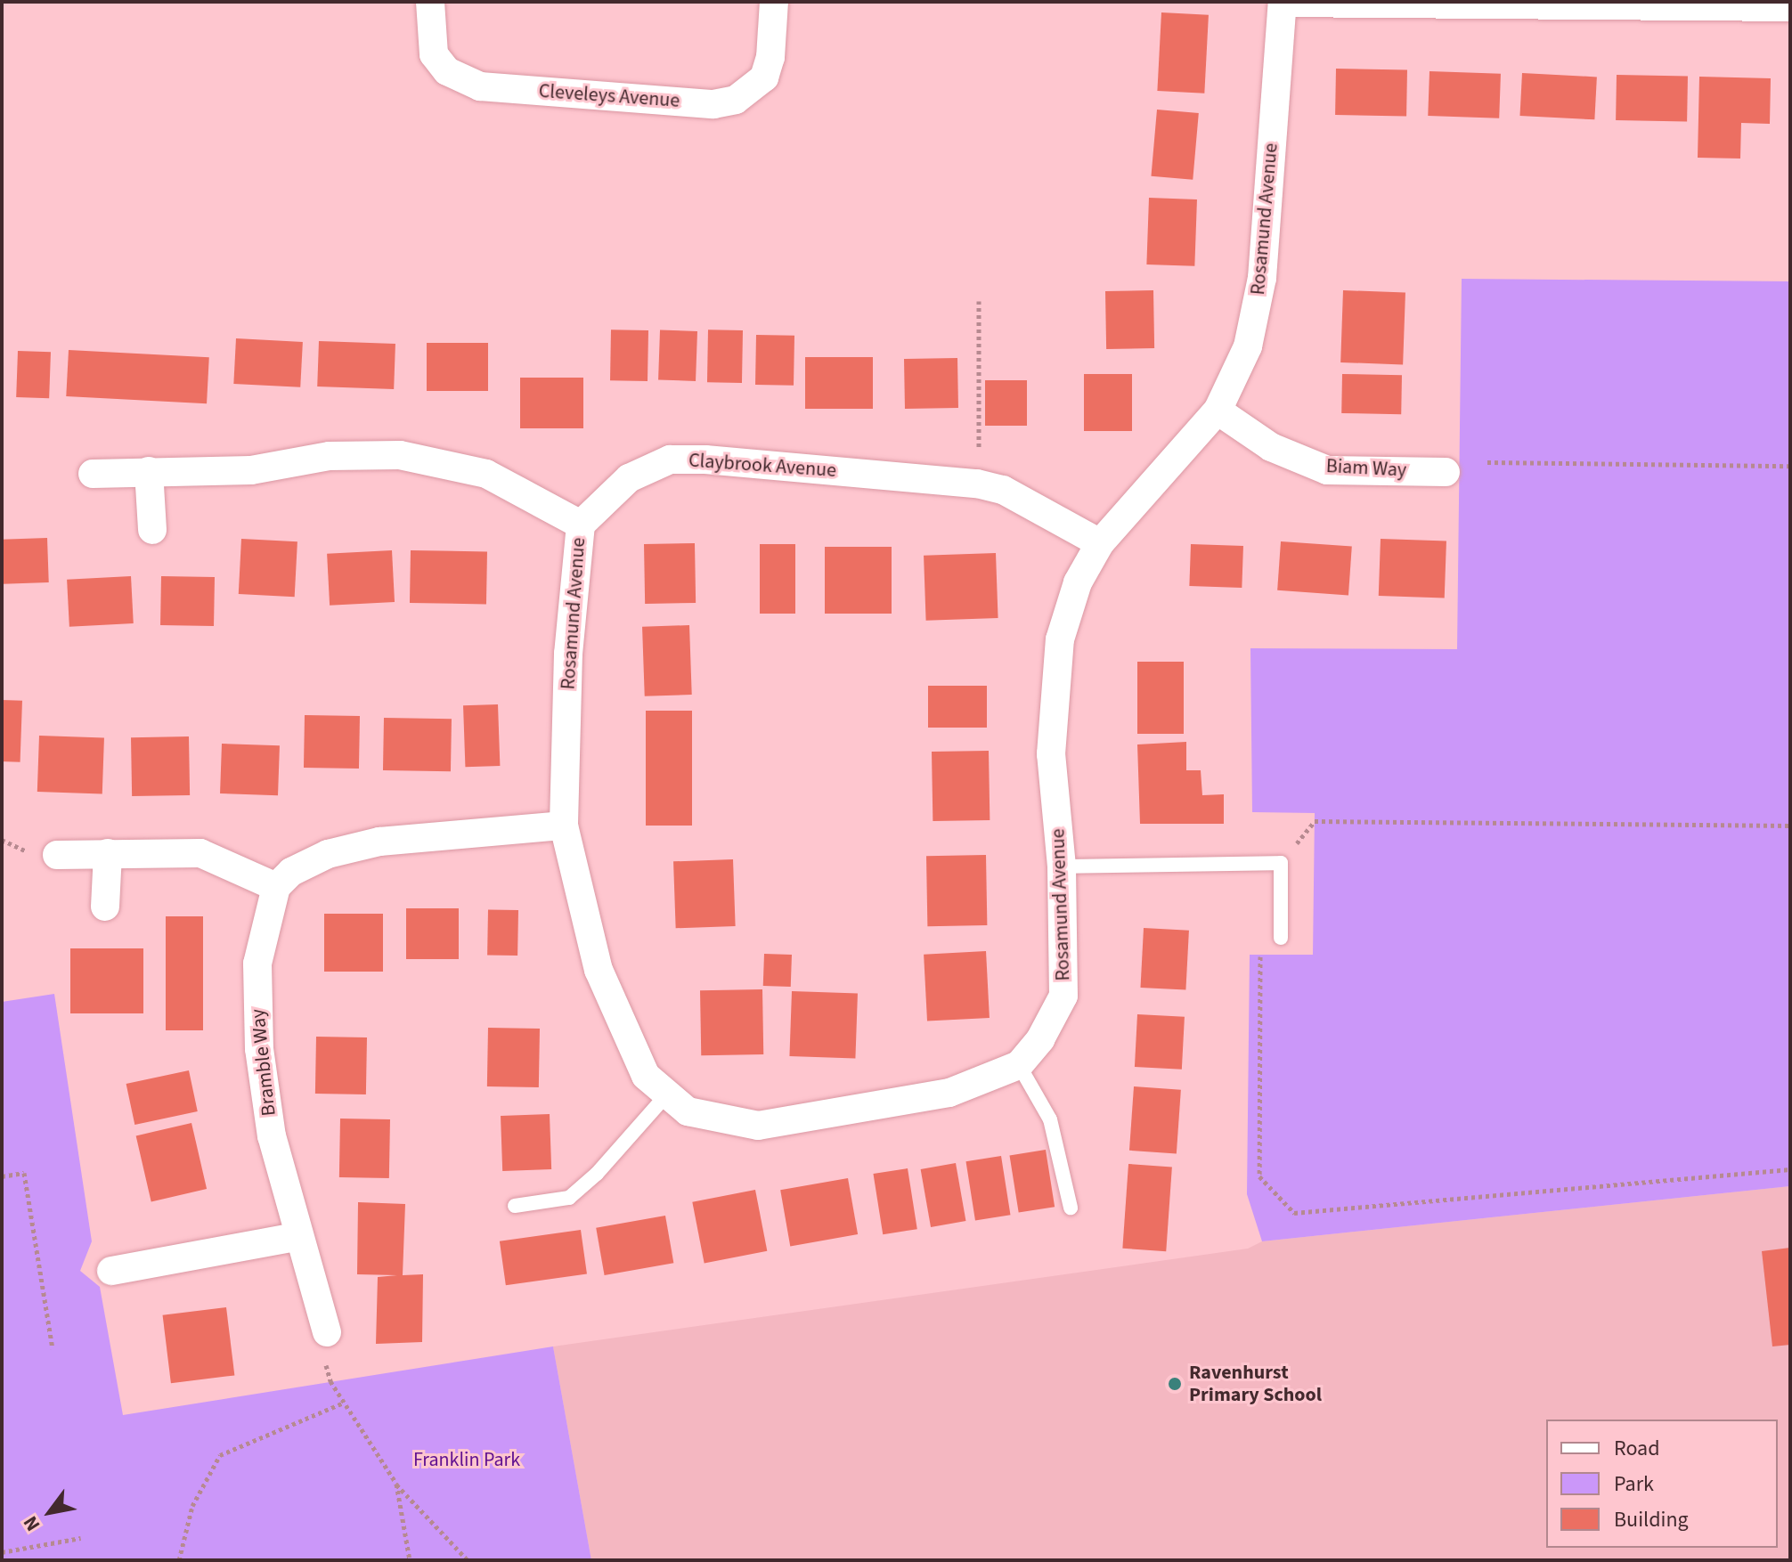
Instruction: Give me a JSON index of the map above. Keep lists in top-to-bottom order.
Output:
{
  "streets": {
    "street": [
      "Cleveleys Avenue",
      "Rosamund Avenue",
      "Claybrook Avenue",
      "Biam Way",
      "Bramble Way"
    ]
  },
  "crossings": [
    ["Rosamund Avenue", "Claybrook Avenue"],
    ["Rosamund Avenue", "Biam Way"]
  ],
  "parks": ["Franklin Park"],
  "places": ["Ravenhurst Primary School"],
  "legend": ["Road", "Park", "Building"],
  "north": "bottom left"
}
